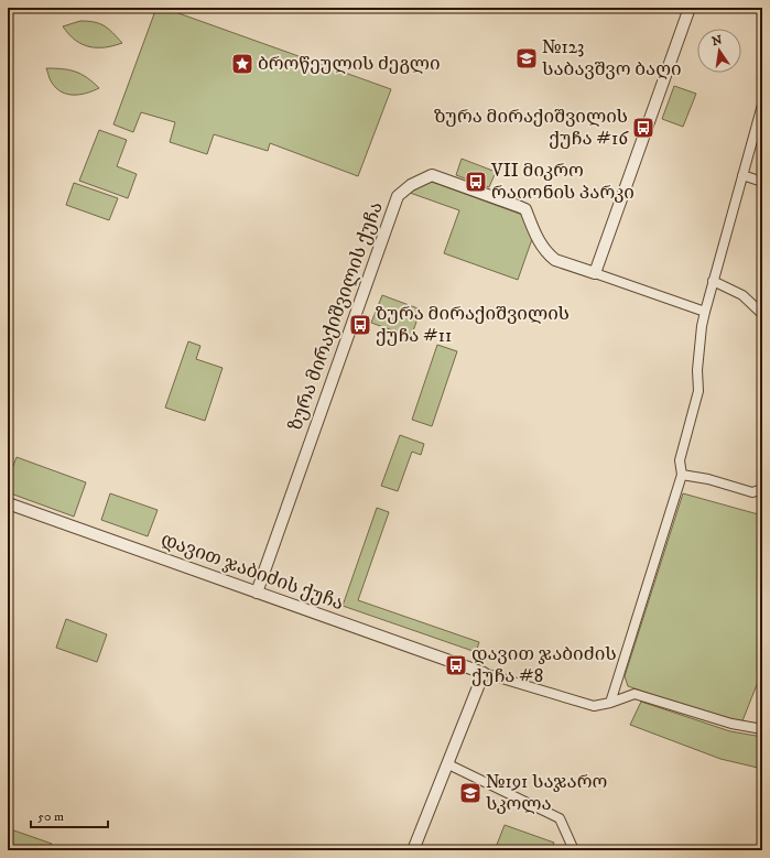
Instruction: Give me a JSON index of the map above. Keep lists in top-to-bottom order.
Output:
{
  "streets": {
    "street": ["ზურა მირაქიშვილის ქუჩა", "დავით ჯაბიძის ქუჩა"]
  },
  "crossings": [
    ["ზურა მირაქიშვილის ქუჩა", "დავით ჯაბიძის ქუჩა"]
  ],
  "places": {
    "school or university": ["№123 საბავშვო ბაღი", "№191 საჯარო სკოლა"],
    "place": ["ბროწეულის ძეგლი"],
    "bus stop": [
      "ზურა მირაქიშვილის ქუჩა #16",
      "VII მიკრო რაიონის პარკი",
      "ზურა მირაქიშვილის ქუჩა #11",
      "დავით ჯაბიძის ქუჩა #8"
    ]
  },
  "scale_bar": "50 m",
  "north": "top"
}
